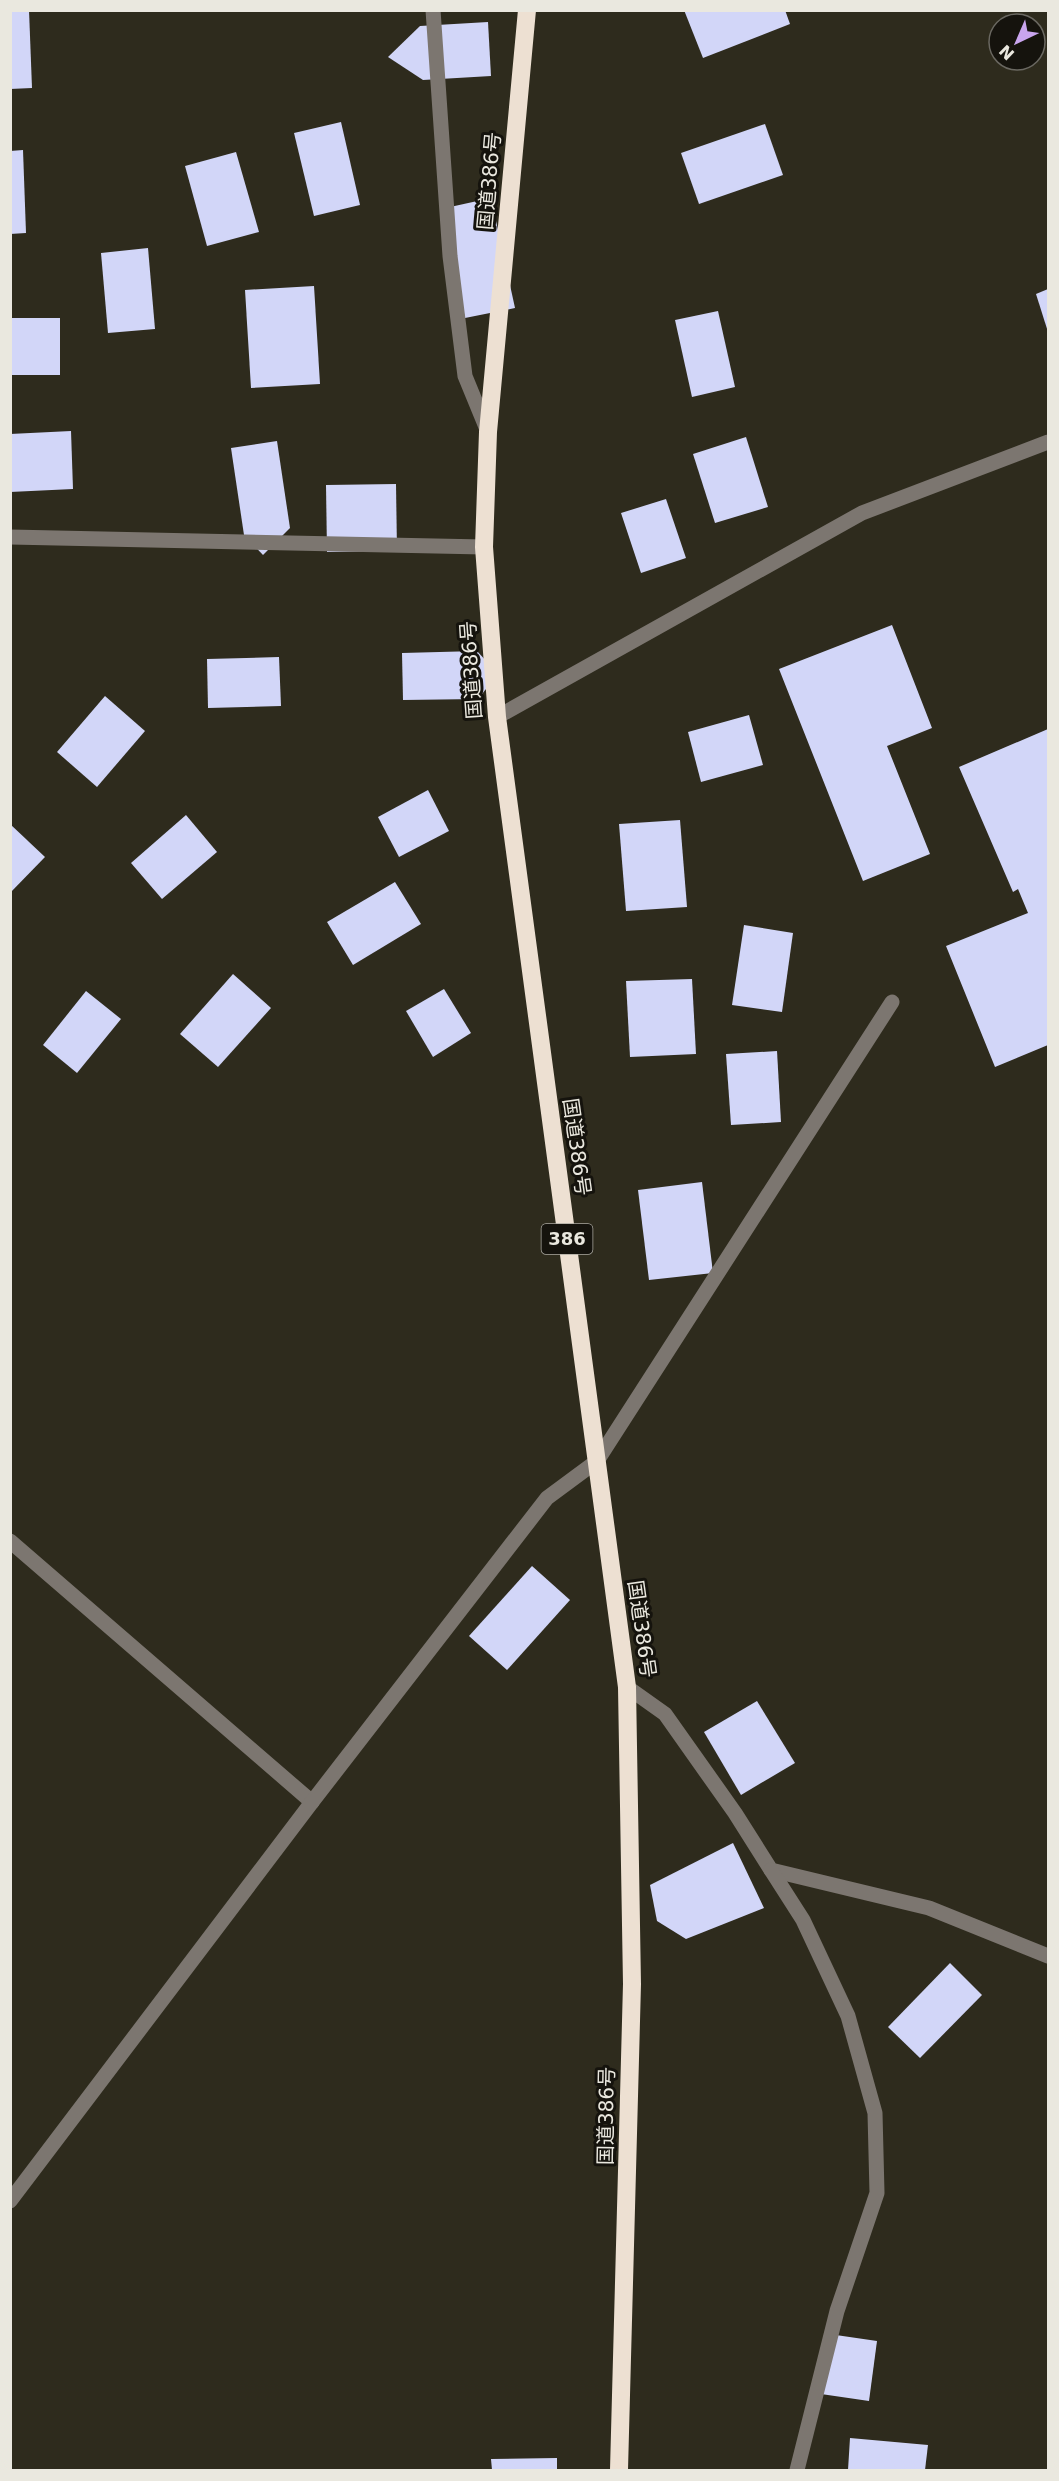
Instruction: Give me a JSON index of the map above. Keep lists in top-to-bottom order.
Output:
{
  "streets": {
    "highway": ["国道386号", "386"]
  },
  "north": "bottom left"
}
